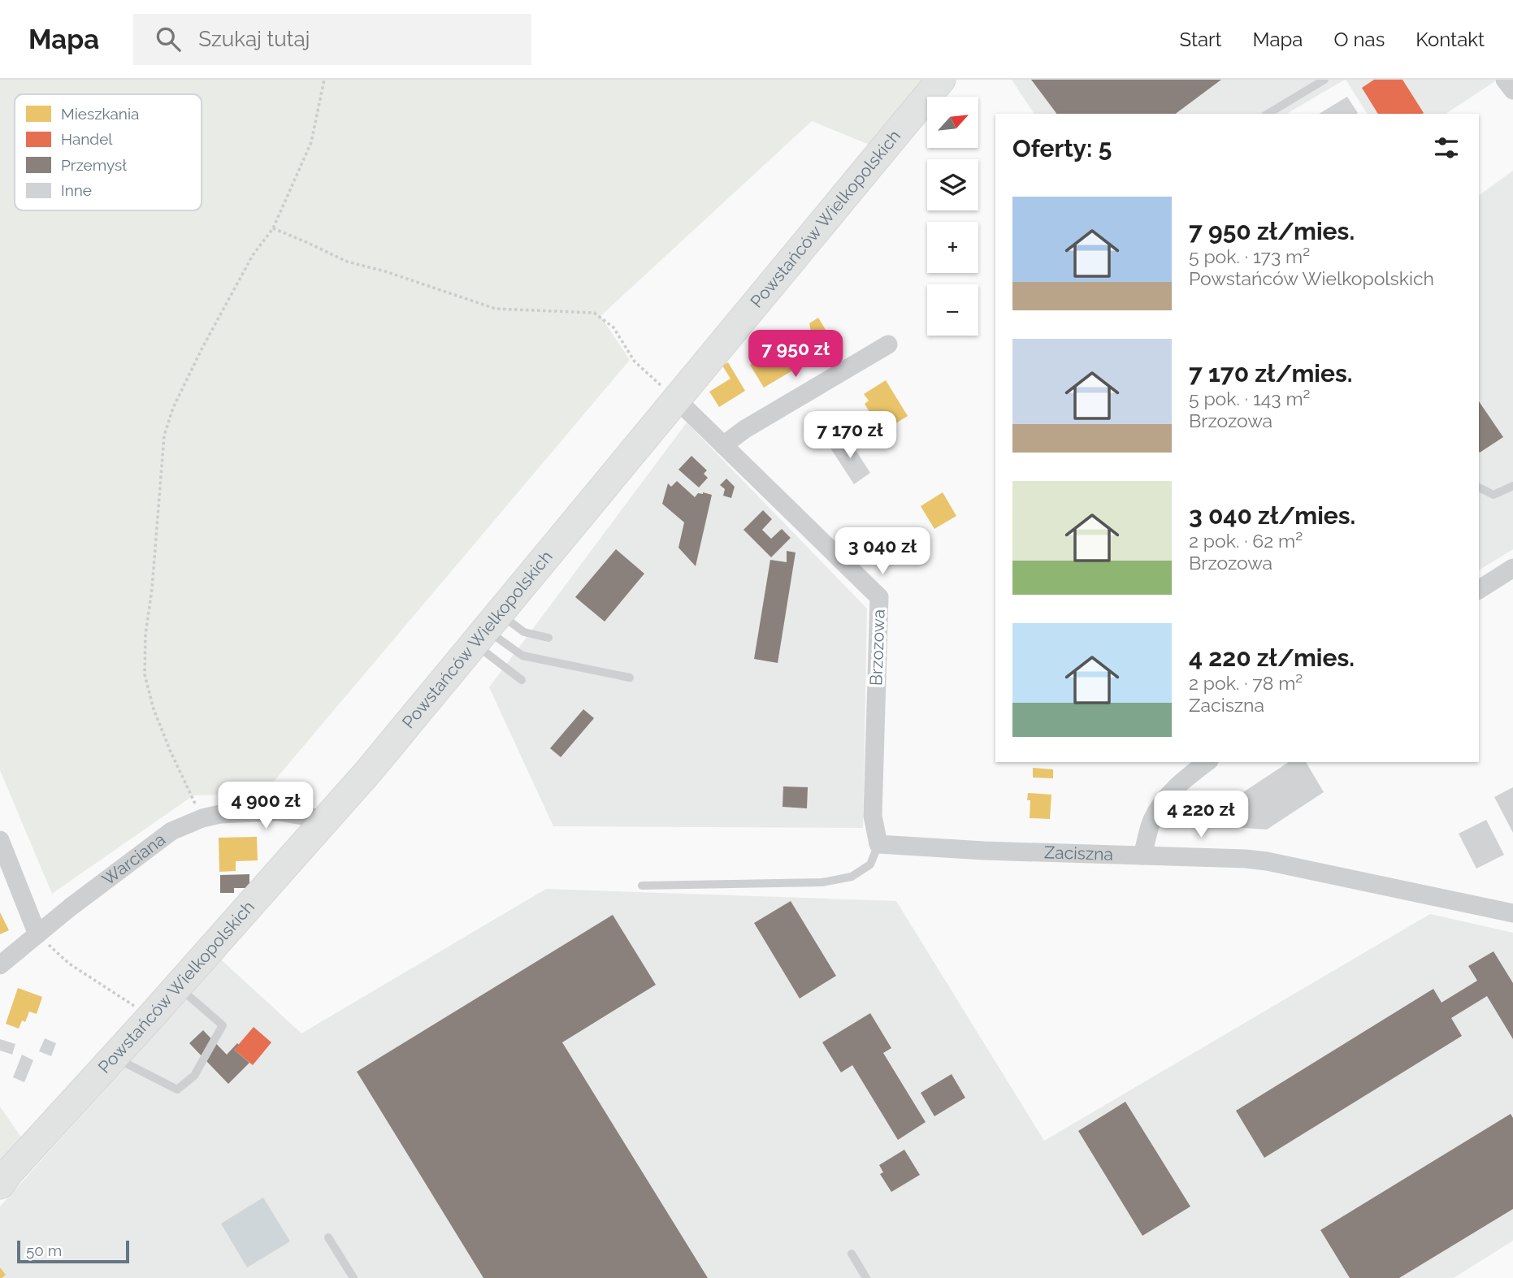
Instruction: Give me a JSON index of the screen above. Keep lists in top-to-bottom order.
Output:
{
  "streets": {
    "main road": ["Powstańców Wielkopolskich"],
    "street": ["Brzozowa", "Zaciszna", "Warciana"]
  },
  "crossings": [
    ["Powstańców Wielkopolskich", "Brzozowa"],
    ["Powstańców Wielkopolskich", "Warciana"],
    ["Brzozowa", "Zaciszna"]
  ],
  "legend": [
    "Mieszkania",
    "Handel",
    "Przemysł",
    "Inne"
  ],
  "scale_bar": "50 m",
  "north": "top right",
  "page": {
    "header": "Mapa",
    "search": "Szukaj tutaj",
    "nav": [
      "Start",
      "Mapa",
      "O nas",
      "Kontakt"
    ],
    "map_buttons": ["+", "−"],
    "heading": "Oferty: 5",
    "list": [
      {
        "name": "7 950 zł/mies.",
        "note": "5 pok. · 173 m² · Powstańców Wielkopolskich"
      },
      {
        "name": "7 170 zł/mies.",
        "note": "5 pok. · 143 m² · Brzozowa"
      },
      {
        "name": "3 040 zł/mies.",
        "note": "2 pok. · 62 m² · Brzozowa"
      },
      {
        "name": "4 220 zł/mies.",
        "note": "2 pok. · 78 m² · Zaciszna"
      }
    ],
    "price": [
      "7 950 zł",
      "7 170 zł",
      "3 040 zł",
      "4 900 zł",
      "4 220 zł"
    ],
    "scale": "50 m"
  }
}
